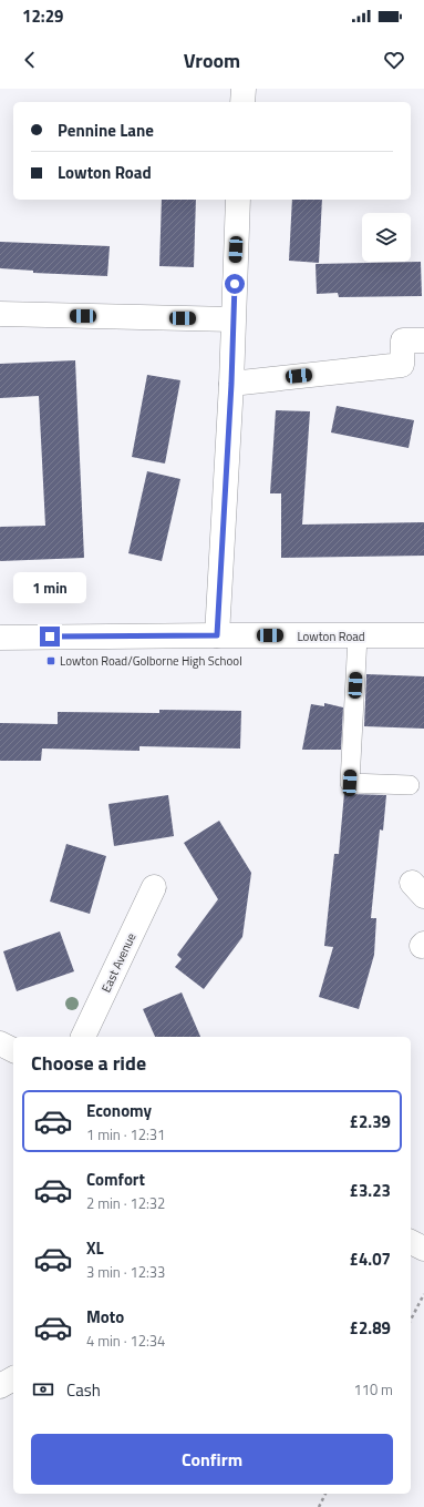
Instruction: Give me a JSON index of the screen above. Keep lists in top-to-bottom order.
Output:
{
  "streets": {
    "street": ["Lowton Road", "East Avenue"]
  },
  "places": {
    "transit": ["Lowton Road/Golborne High School"]
  },
  "page": {
    "status": "12:29",
    "header": "Vroom",
    "banner": ["Pennine Lane", "Lowton Road"],
    "bubble": "1 min",
    "heading": "Choose a ride",
    "list": [
      {
        "name": "Economy",
        "note": "1 min · 12:31",
        "value": "£2.39"
      },
      {
        "name": "Comfort",
        "note": "2 min · 12:32",
        "value": "£3.23"
      },
      {
        "name": "XL",
        "note": "3 min · 12:33",
        "value": "£4.07"
      },
      {
        "name": "Moto",
        "note": "4 min · 12:34",
        "value": "£2.89"
      }
    ],
    "pay": ["Cash", "110 m"],
    "buttons": "Confirm"
  }
}
